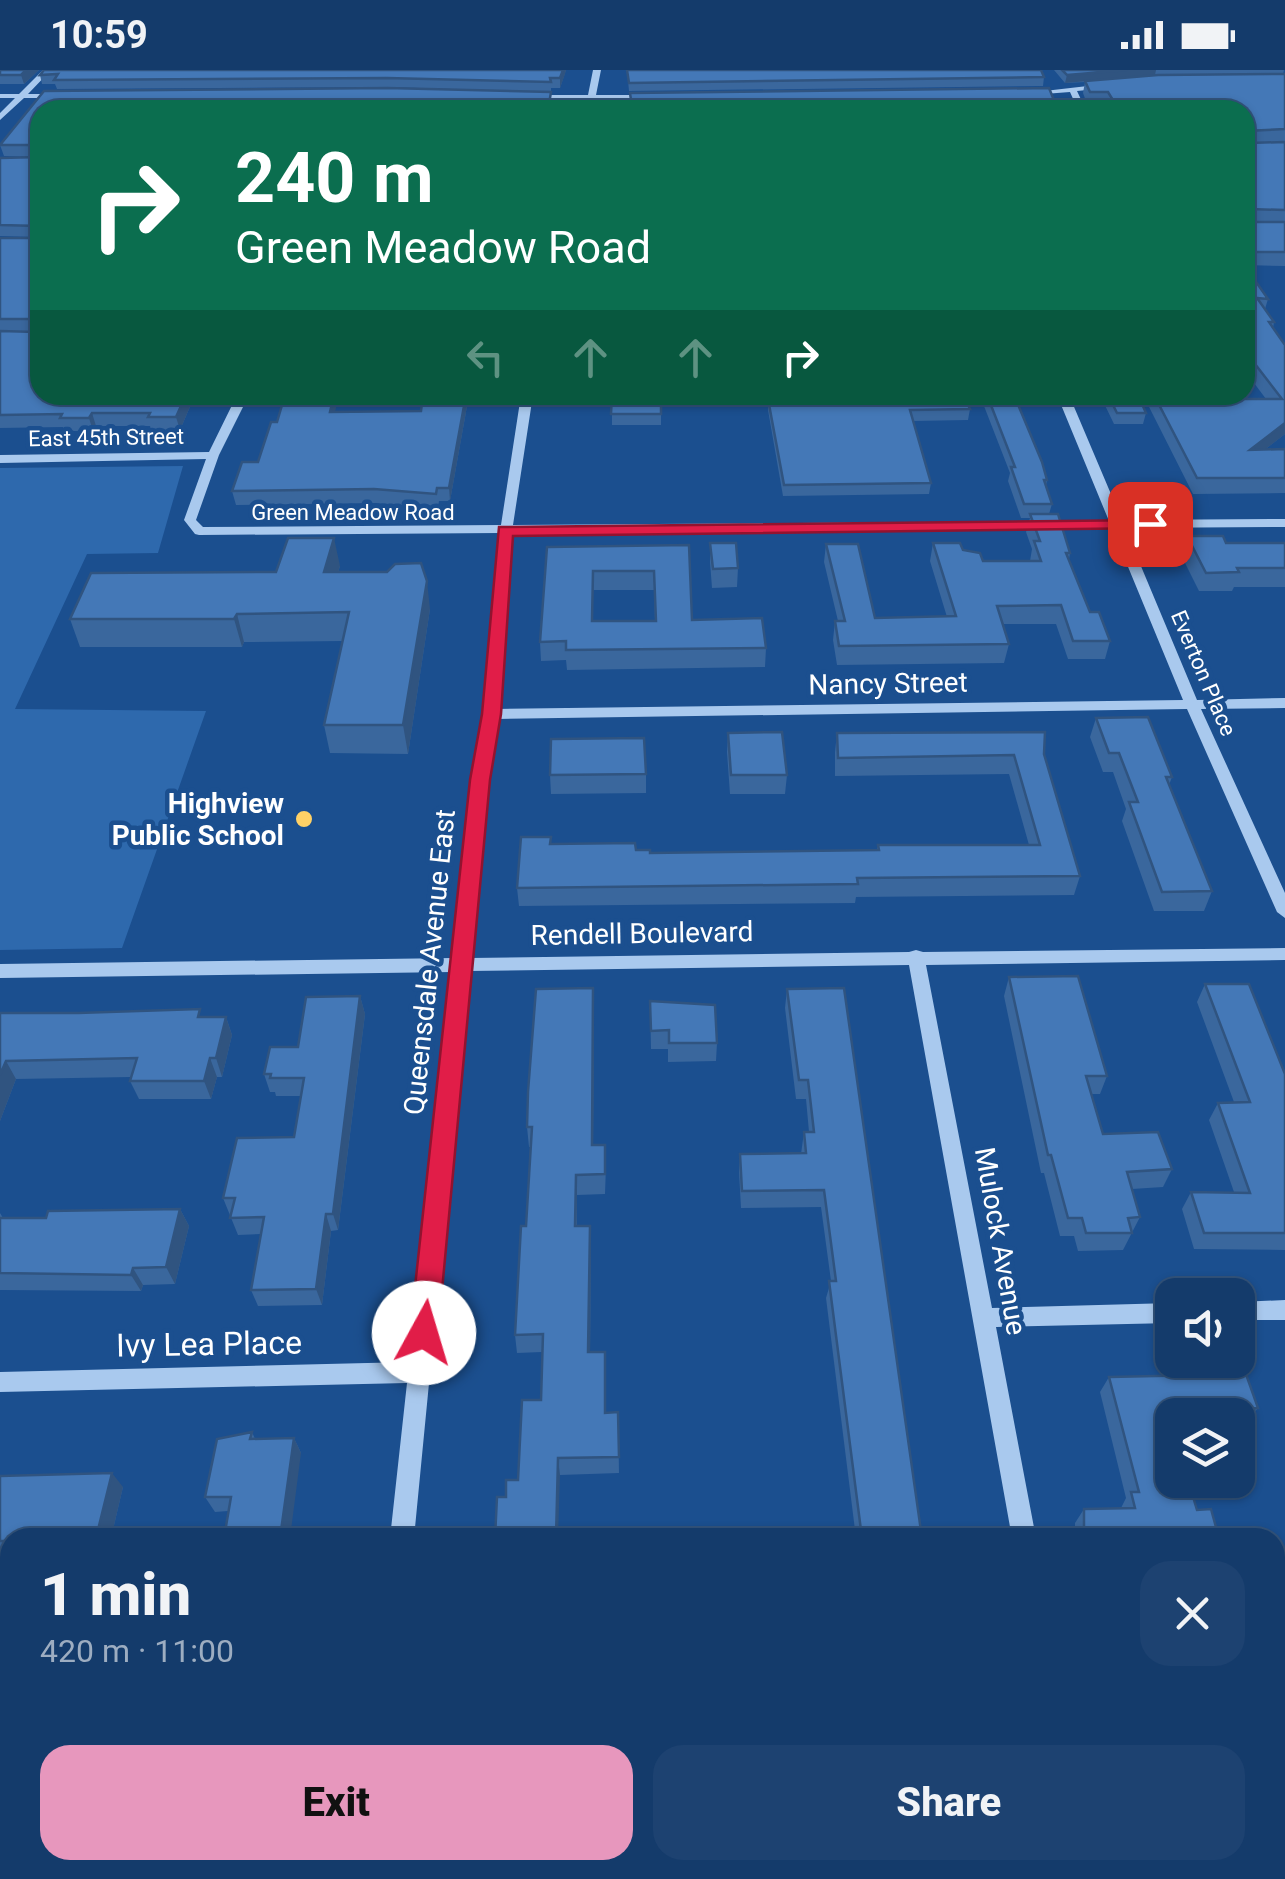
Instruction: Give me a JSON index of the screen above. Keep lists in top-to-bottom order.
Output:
{
  "streets": {
    "street": [
      "East 45th Street",
      "Green Meadow Road",
      "Everton Place",
      "Nancy Street",
      "Rendell Boulevard",
      "Queensdale Avenue East",
      "Mulock Avenue",
      "Ivy Lea Place"
    ]
  },
  "crossings": [
    ["East 45th Street", "Green Meadow Road"],
    ["Green Meadow Road", "Everton Place"],
    ["Green Meadow Road", "Queensdale Avenue East"],
    ["Everton Place", "Nancy Street"],
    ["Nancy Street", "Queensdale Avenue East"],
    ["Rendell Boulevard", "Queensdale Avenue East"],
    ["Rendell Boulevard", "Mulock Avenue"],
    ["Queensdale Avenue East", "Ivy Lea Place"]
  ],
  "places": ["Highview Public School"],
  "page": {
    "status": "10:59",
    "turn": ["240 m", "Green Meadow Road"],
    "heading": ["1 min", "420 m · 11:00"],
    "buttons": ["Exit", "Share"]
  }
}
